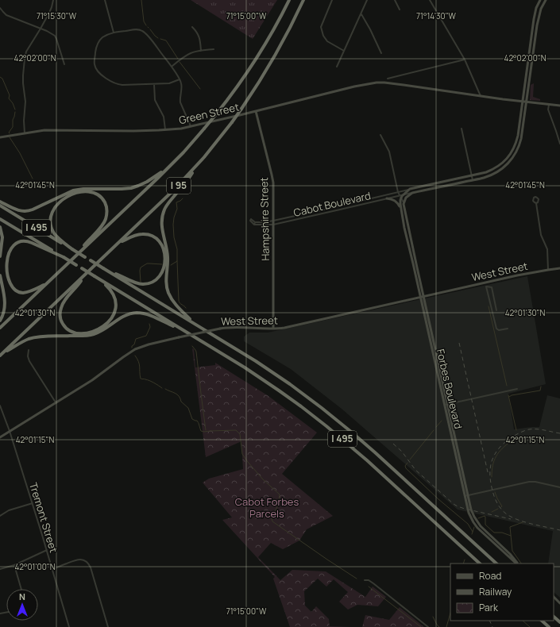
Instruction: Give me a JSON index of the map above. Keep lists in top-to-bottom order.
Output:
{
  "streets": {
    "highway": ["I 95", "I 495"],
    "street": [
      "Green Street",
      "Cabot Boulevard",
      "Hampshire Street",
      "West Street",
      "Forbes Boulevard",
      "Tremont Street"
    ]
  },
  "crossings": [
    ["Green Street", "Hampshire Street"],
    ["Green Street", "Forbes Boulevard"],
    ["Cabot Boulevard", "Hampshire Street"],
    ["Cabot Boulevard", "Forbes Boulevard"],
    ["Hampshire Street", "West Street"],
    ["West Street", "Forbes Boulevard"],
    ["West Street", "Tremont Street"]
  ],
  "parks": ["Cabot Forbes Parcels"],
  "legend": ["Road", "Railway", "Park"],
  "north": "top",
  "coordinates": [
    "71°15'30\"W",
    "71°15'00\"W",
    "71°14'30\"W",
    "42°02'00\"N",
    "42°01'45\"N",
    "42°01'30\"N",
    "42°01'15\"N",
    "42°01'00\"N"
  ]
}
